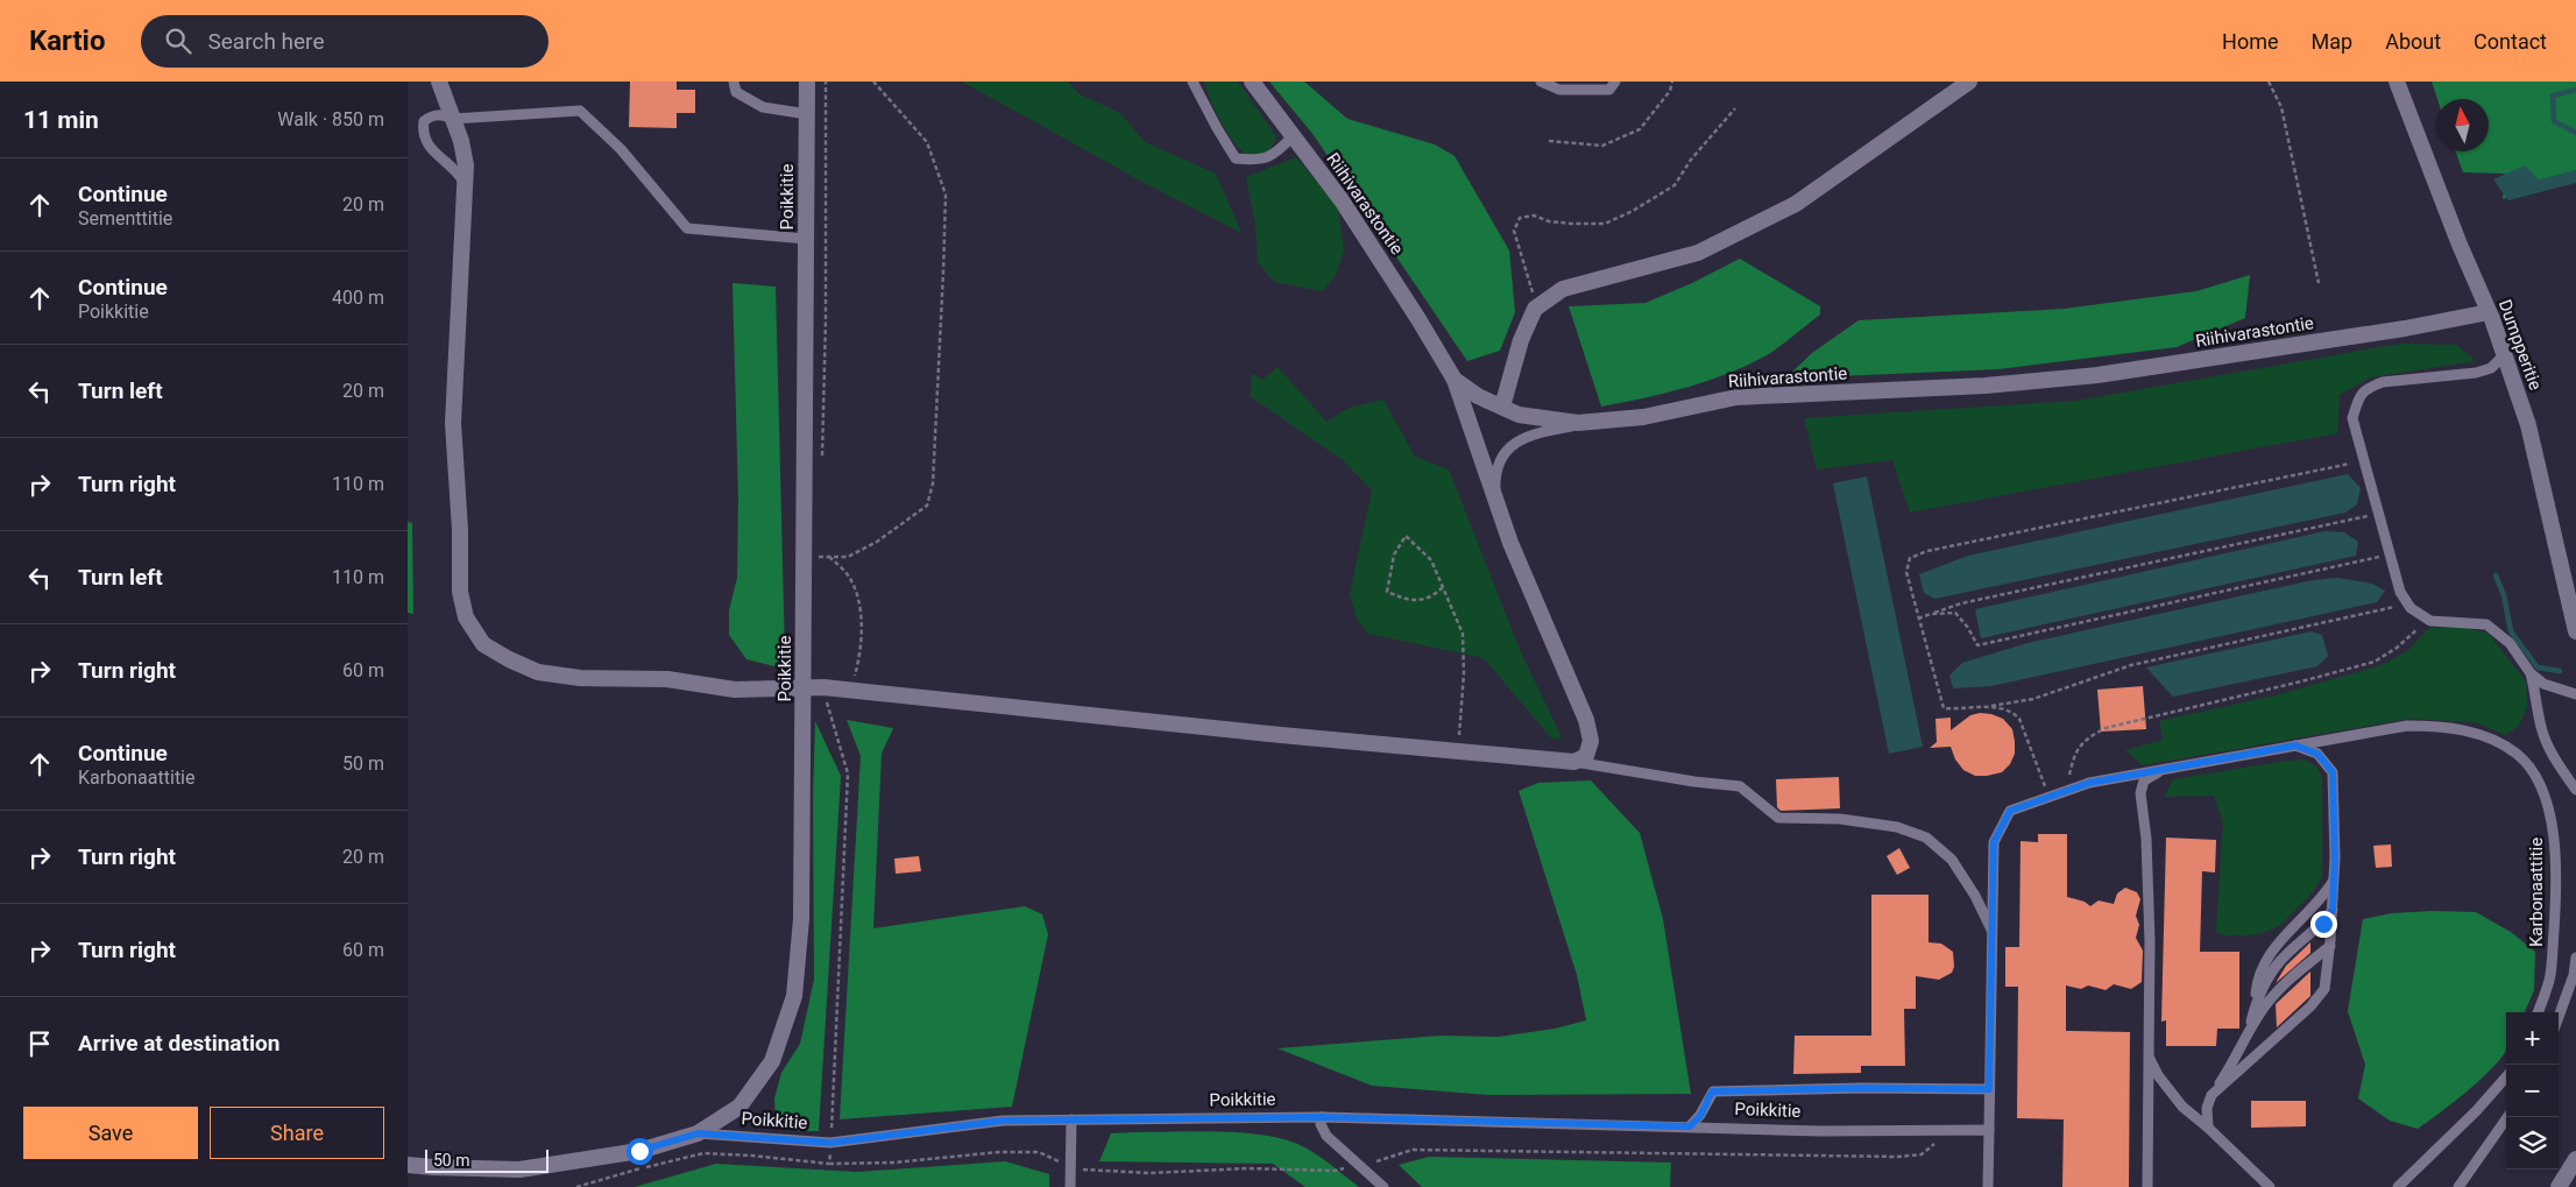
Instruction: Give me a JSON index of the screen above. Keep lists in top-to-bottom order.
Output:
{
  "streets": {
    "street": ["Poikkitie", "Riihivarastontie", "Dumpperitie"],
    "lane": ["Karbonaattitie"]
  },
  "crossings": [
    ["Poikkitie", "Karbonaattitie"],
    ["Riihivarastontie", "Dumpperitie"]
  ],
  "scale_bar": "50 m",
  "north": "top",
  "page": {
    "header": "Kartio",
    "search": "Search here",
    "nav": [
      "Home",
      "Map",
      "About",
      "Contact"
    ],
    "heading": ["11 min", "Walk · 850 m"],
    "list": [
      ["Continue", "Sementtitie", "20 m"],
      ["Continue", "Poikkitie", "400 m"],
      ["Turn left", "20 m"],
      ["Turn right", "110 m"],
      ["Turn left", "110 m"],
      ["Turn right", "60 m"],
      ["Continue", "Karbonaattitie", "50 m"],
      ["Turn right", "20 m"],
      ["Turn right", "60 m"],
      "Arrive at destination"
    ],
    "map_buttons": ["+", "−"],
    "buttons": ["Save", "Share"],
    "scale": "50 m"
  }
}
